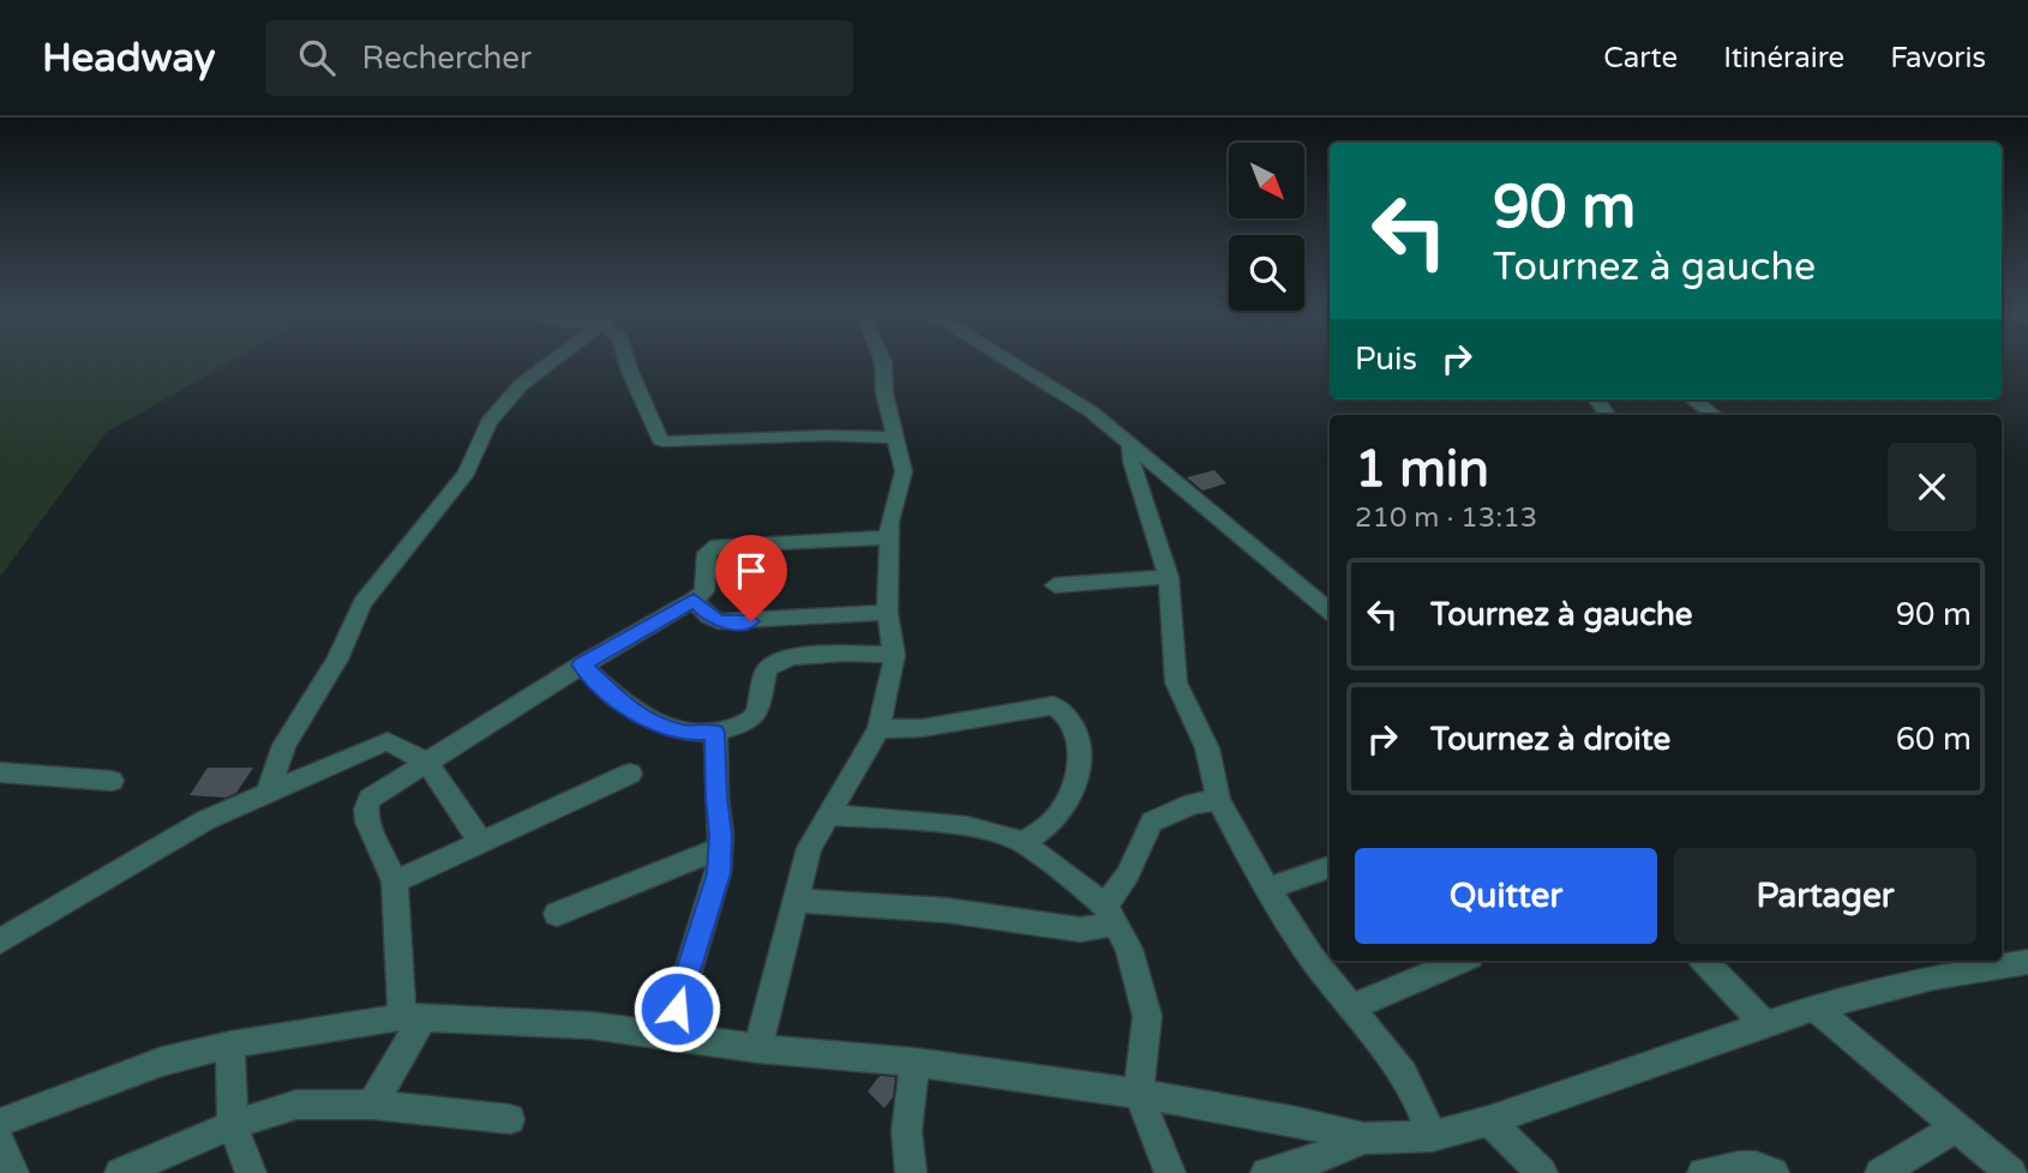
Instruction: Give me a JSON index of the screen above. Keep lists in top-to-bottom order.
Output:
{
  "north": "bottom right",
  "page": {
    "header": "Headway",
    "search": "Rechercher",
    "nav": ["Carte", "Itinéraire", "Favoris"],
    "turn": ["90 m", "Tournez à gauche"],
    "then": "Puis",
    "heading": ["1 min", "210 m · 13:13"],
    "list": [
      {
        "name": "Tournez à gauche",
        "value": "90 m"
      },
      {
        "name": "Tournez à droite",
        "value": "60 m"
      }
    ],
    "buttons": ["Quitter", "Partager"]
  }
}
